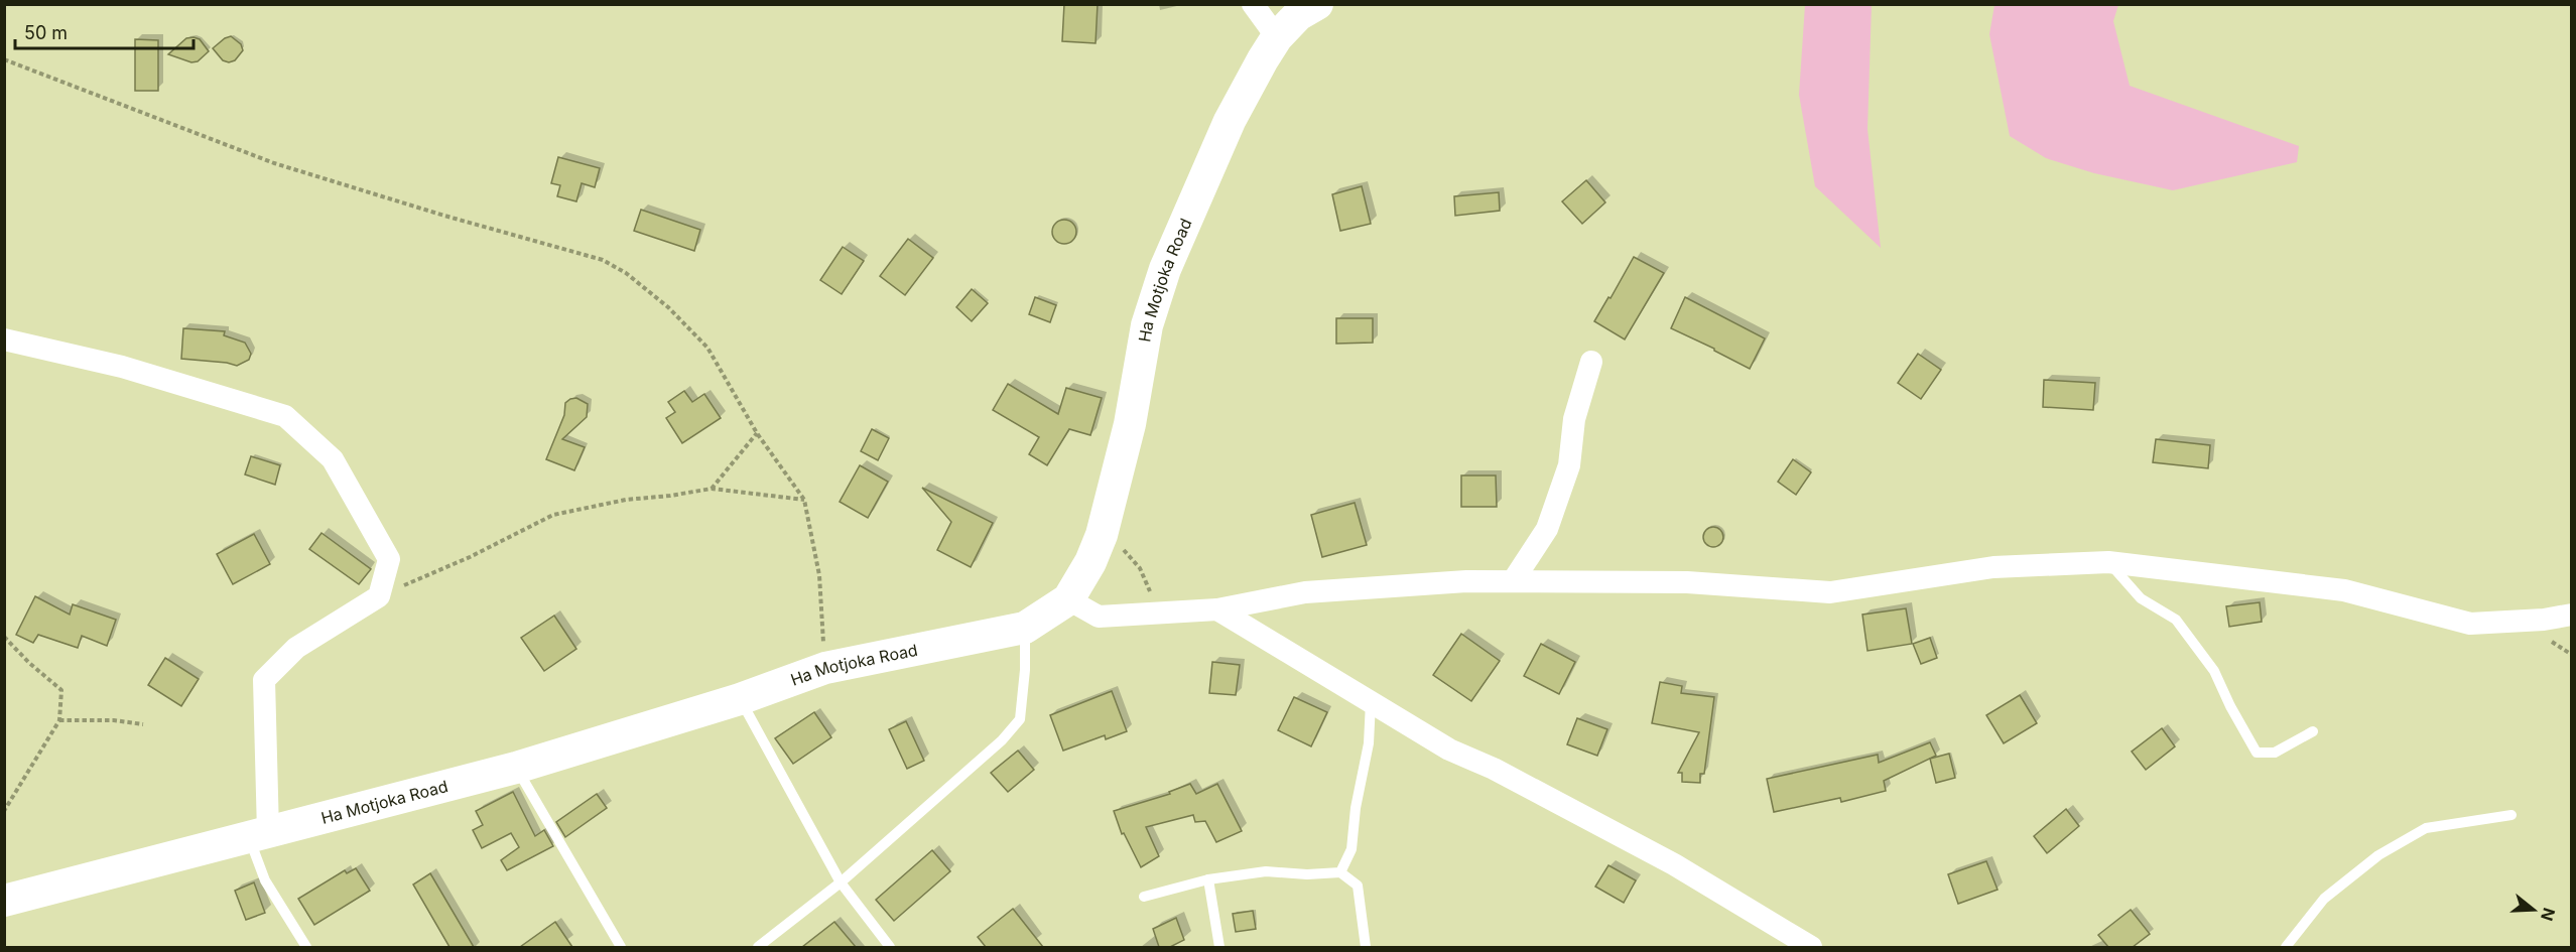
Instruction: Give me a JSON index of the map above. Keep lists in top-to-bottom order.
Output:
{
  "streets": {
    "street": ["Ha Motjoka Road"]
  },
  "scale_bar": "50 m",
  "north": "right"
}
